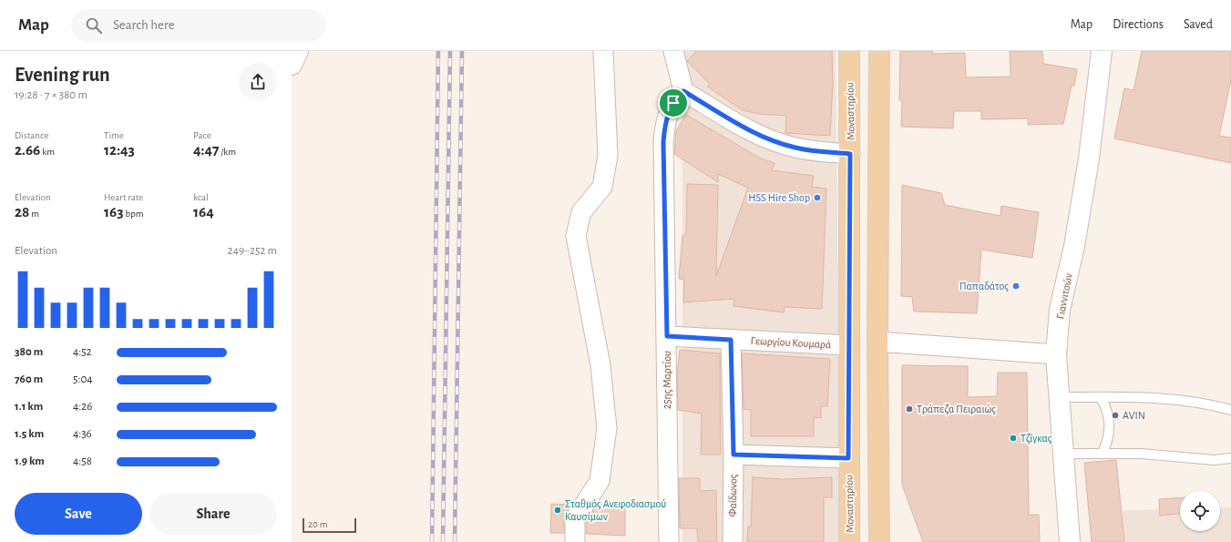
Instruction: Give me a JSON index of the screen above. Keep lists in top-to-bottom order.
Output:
{
  "streets": {
    "main road": ["Μοναστηρίου", "Γιαννιτσών"],
    "street": ["Γεωργίου Κουμαρά", "25ης Μαρτίου", "Φαίδωνος"]
  },
  "crossings": [
    ["Μοναστηρίου", "Γεωργίου Κουμαρά"],
    ["Γεωργίου Κουμαρά", "25ης Μαρτίου"],
    ["Γεωργίου Κουμαρά", "Φαίδωνος"]
  ],
  "places": [
    "HSS Hire Shop",
    "Παπαδάτος",
    "Τράπεζα Πειραιώς",
    "AVIN",
    "Τζίγκας",
    "Σταθμός Ανεφοδιασμού Καυσίμων"
  ],
  "scale_bar": "20 m",
  "page": {
    "header": "Map",
    "search": "Search here",
    "nav": ["Map", "Directions", "Saved"],
    "heading": ["Evening run", "19:28 · 7 × 380 m"],
    "stats": [
      ["Distance", "2.66 km"],
      ["Time", "12:43"],
      ["Pace", "4:47 /km"],
      ["Elevation", "28 m"],
      ["Heart rate", "163 bpm"],
      ["kcal", "164"]
    ],
    "chart": ["Elevation", "249–252 m"],
    "list": [
      {
        "name": "380 m",
        "note": "4:52"
      },
      {
        "name": "760 m",
        "note": "5:04"
      },
      {
        "name": "1.1 km",
        "note": "4:26"
      },
      {
        "name": "1.5 km",
        "note": "4:36"
      },
      {
        "name": "1.9 km",
        "note": "4:58"
      }
    ],
    "buttons": ["Save", "Share"],
    "scale": "20 m"
  }
}
